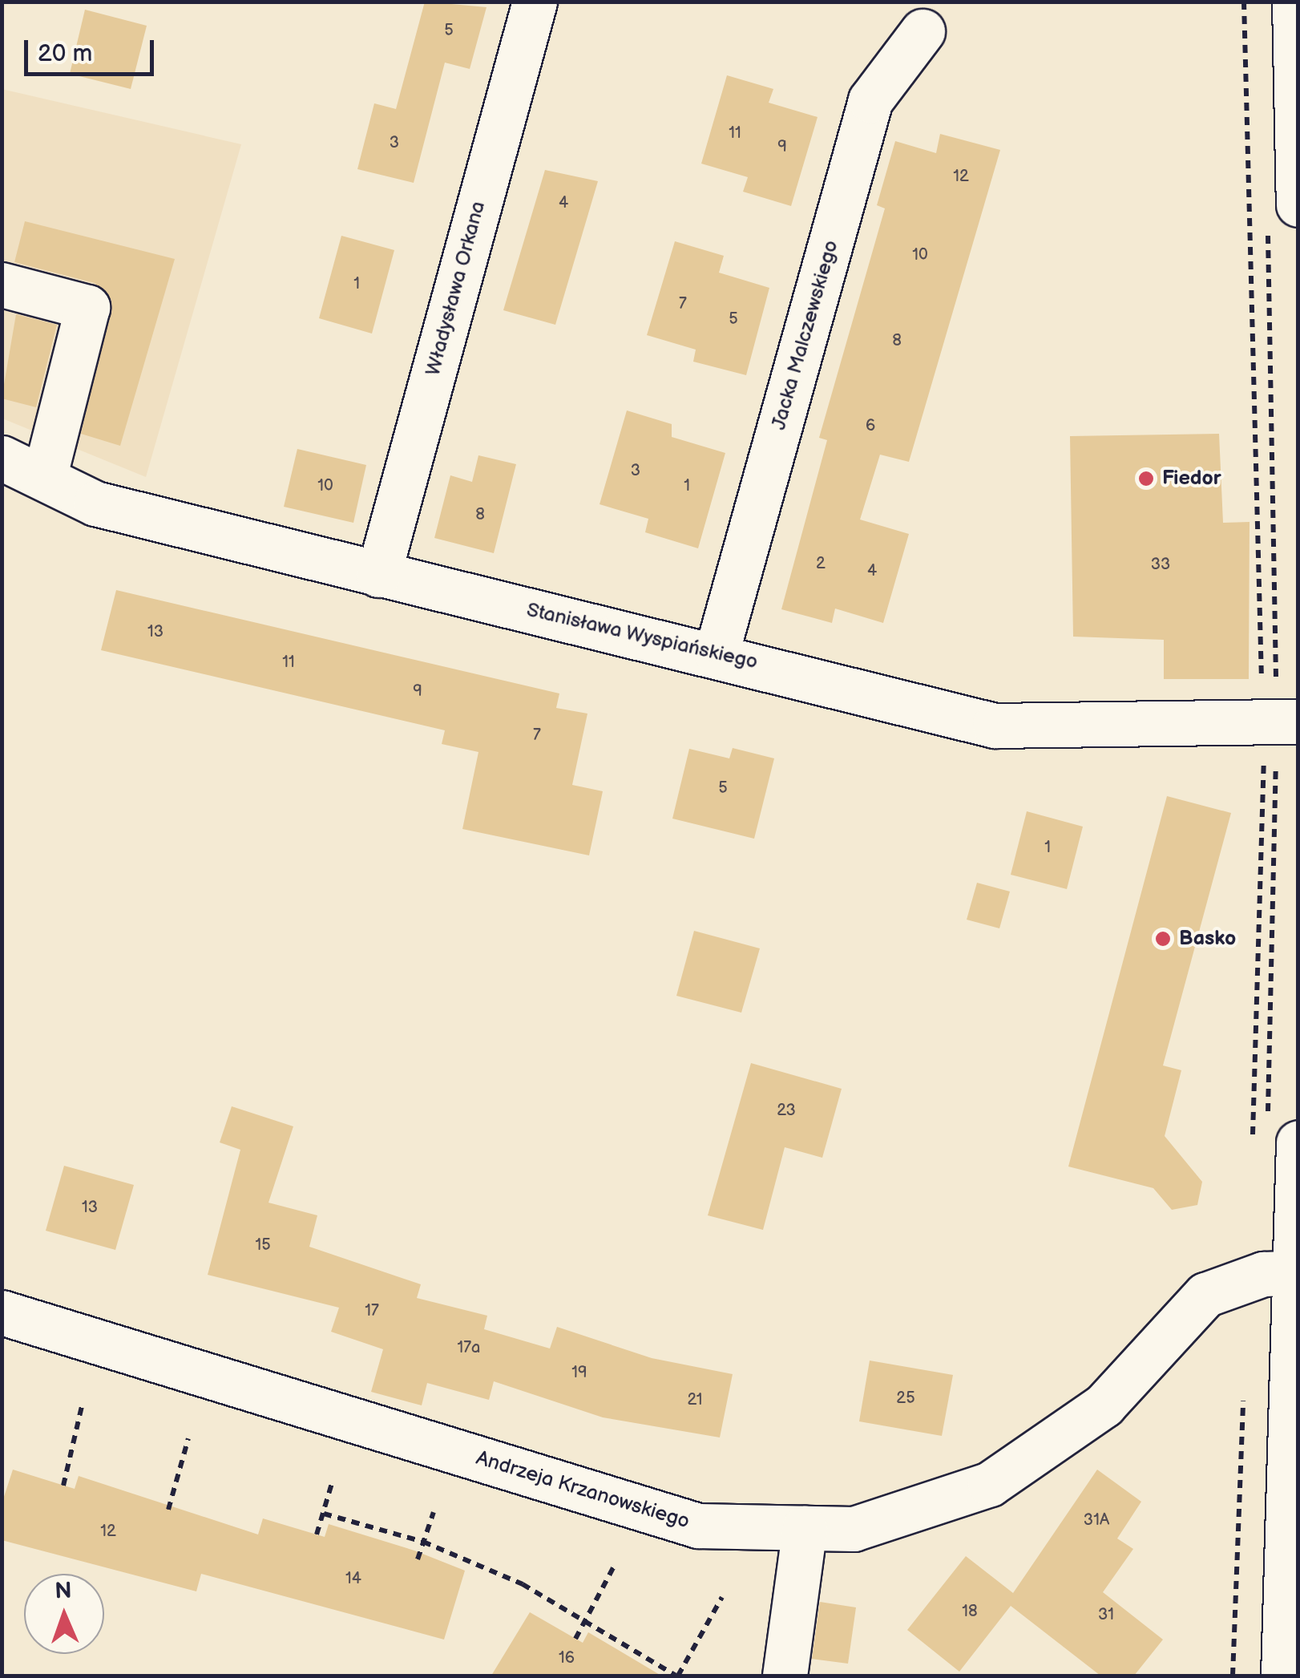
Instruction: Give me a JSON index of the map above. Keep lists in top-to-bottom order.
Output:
{
  "streets": {
    "street": [
      "Władysława Orkana",
      "Jacka Malczewskiego",
      "Stanisława Wyspiańskiego",
      "Andrzeja Krzanowskiego"
    ]
  },
  "crossings": [
    ["Władysława Orkana", "Stanisława Wyspiańskiego"],
    ["Jacka Malczewskiego", "Stanisława Wyspiańskiego"]
  ],
  "places": ["Fiedor", "Basko"],
  "house_numbers": [
    "5",
    "11",
    "3",
    "9",
    "12",
    "4",
    "10",
    "1",
    "7",
    "5",
    "8",
    "6",
    "3",
    "10",
    "1",
    "8",
    "2",
    "33",
    "4",
    "13",
    "11",
    "9",
    "7",
    "5",
    "1",
    "23",
    "13",
    "15",
    "17",
    "17a",
    "19",
    "25",
    "21",
    "31A",
    "12",
    "14",
    "18",
    "31",
    "16"
  ],
  "scale_bar": "20 m",
  "north": "top"
}
